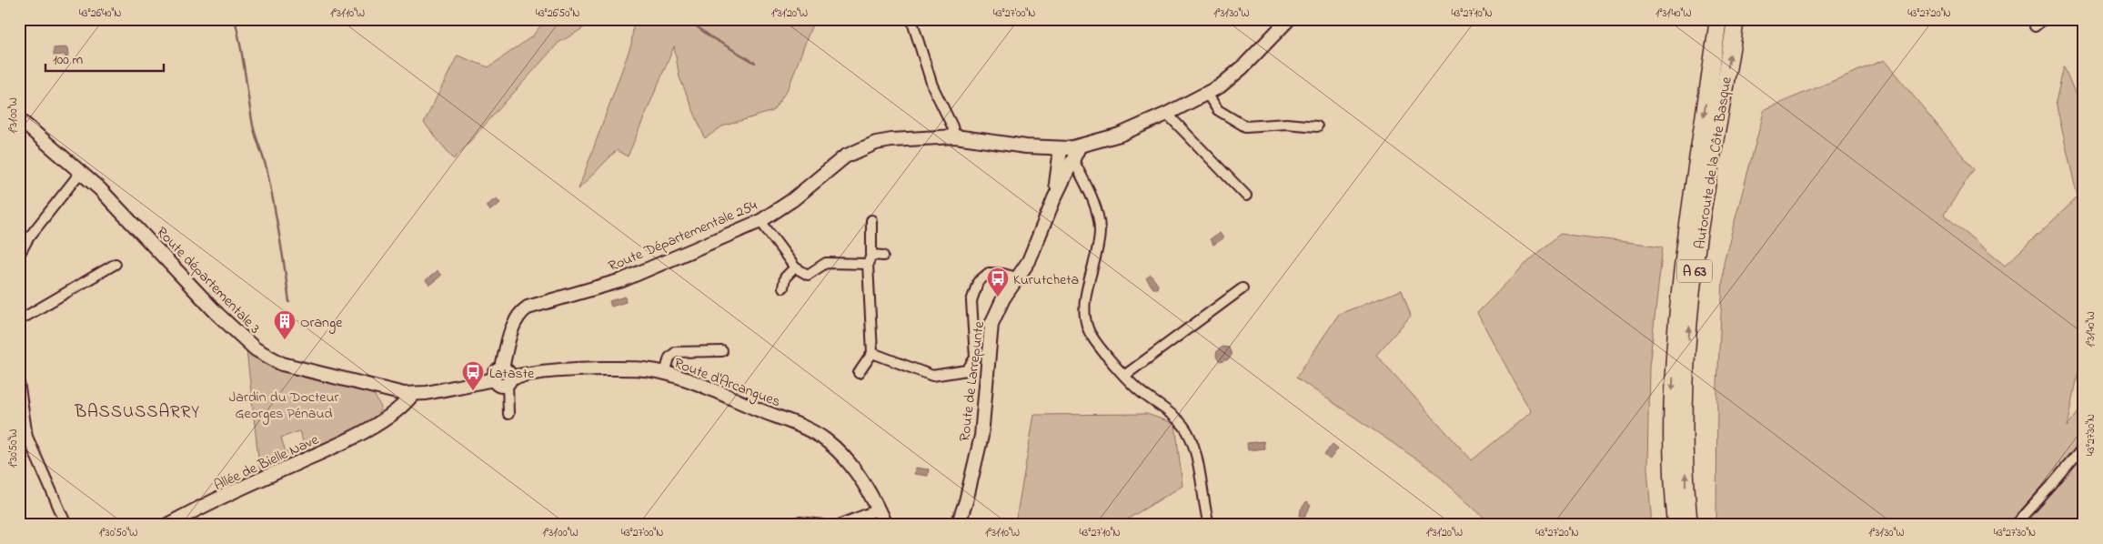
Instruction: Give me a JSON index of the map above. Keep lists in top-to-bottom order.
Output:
{
  "streets": {
    "highway": ["Autoroute de la Côte Basque", "A 63"],
    "street": [
      "Route Départementale 254",
      "Route départementale 3",
      "Route d'Arcangues",
      "Route de Larrepunte",
      "Allée de Bielle Nave"
    ]
  },
  "crossings": [
    ["Route Départementale 254", "Route départementale 3"],
    ["Route Départementale 254", "Route d'Arcangues"],
    ["Route Départementale 254", "Route de Larrepunte"],
    ["Route départementale 3", "Route d'Arcangues"],
    ["Route départementale 3", "Allée de Bielle Nave"]
  ],
  "districts": ["BASSUSSARRY"],
  "parks": ["Jardin du Docteur Georges Pénaud"],
  "places": {
    "bus stop": ["Kurutcheta", "Lataste"],
    "building": ["Orange"]
  },
  "scale_bar": "100 m",
  "coordinates": [
    "43°26'40\"N",
    "1°31'10\"W",
    "43°26'50\"N",
    "1°31'20\"W",
    "43°27'00\"N",
    "1°31'30\"W",
    "43°27'10\"N",
    "1°31'40\"W",
    "43°27'20\"N",
    "1°31'00\"W",
    "43°27'30\"N",
    "1°30'50\"W"
  ]
}
